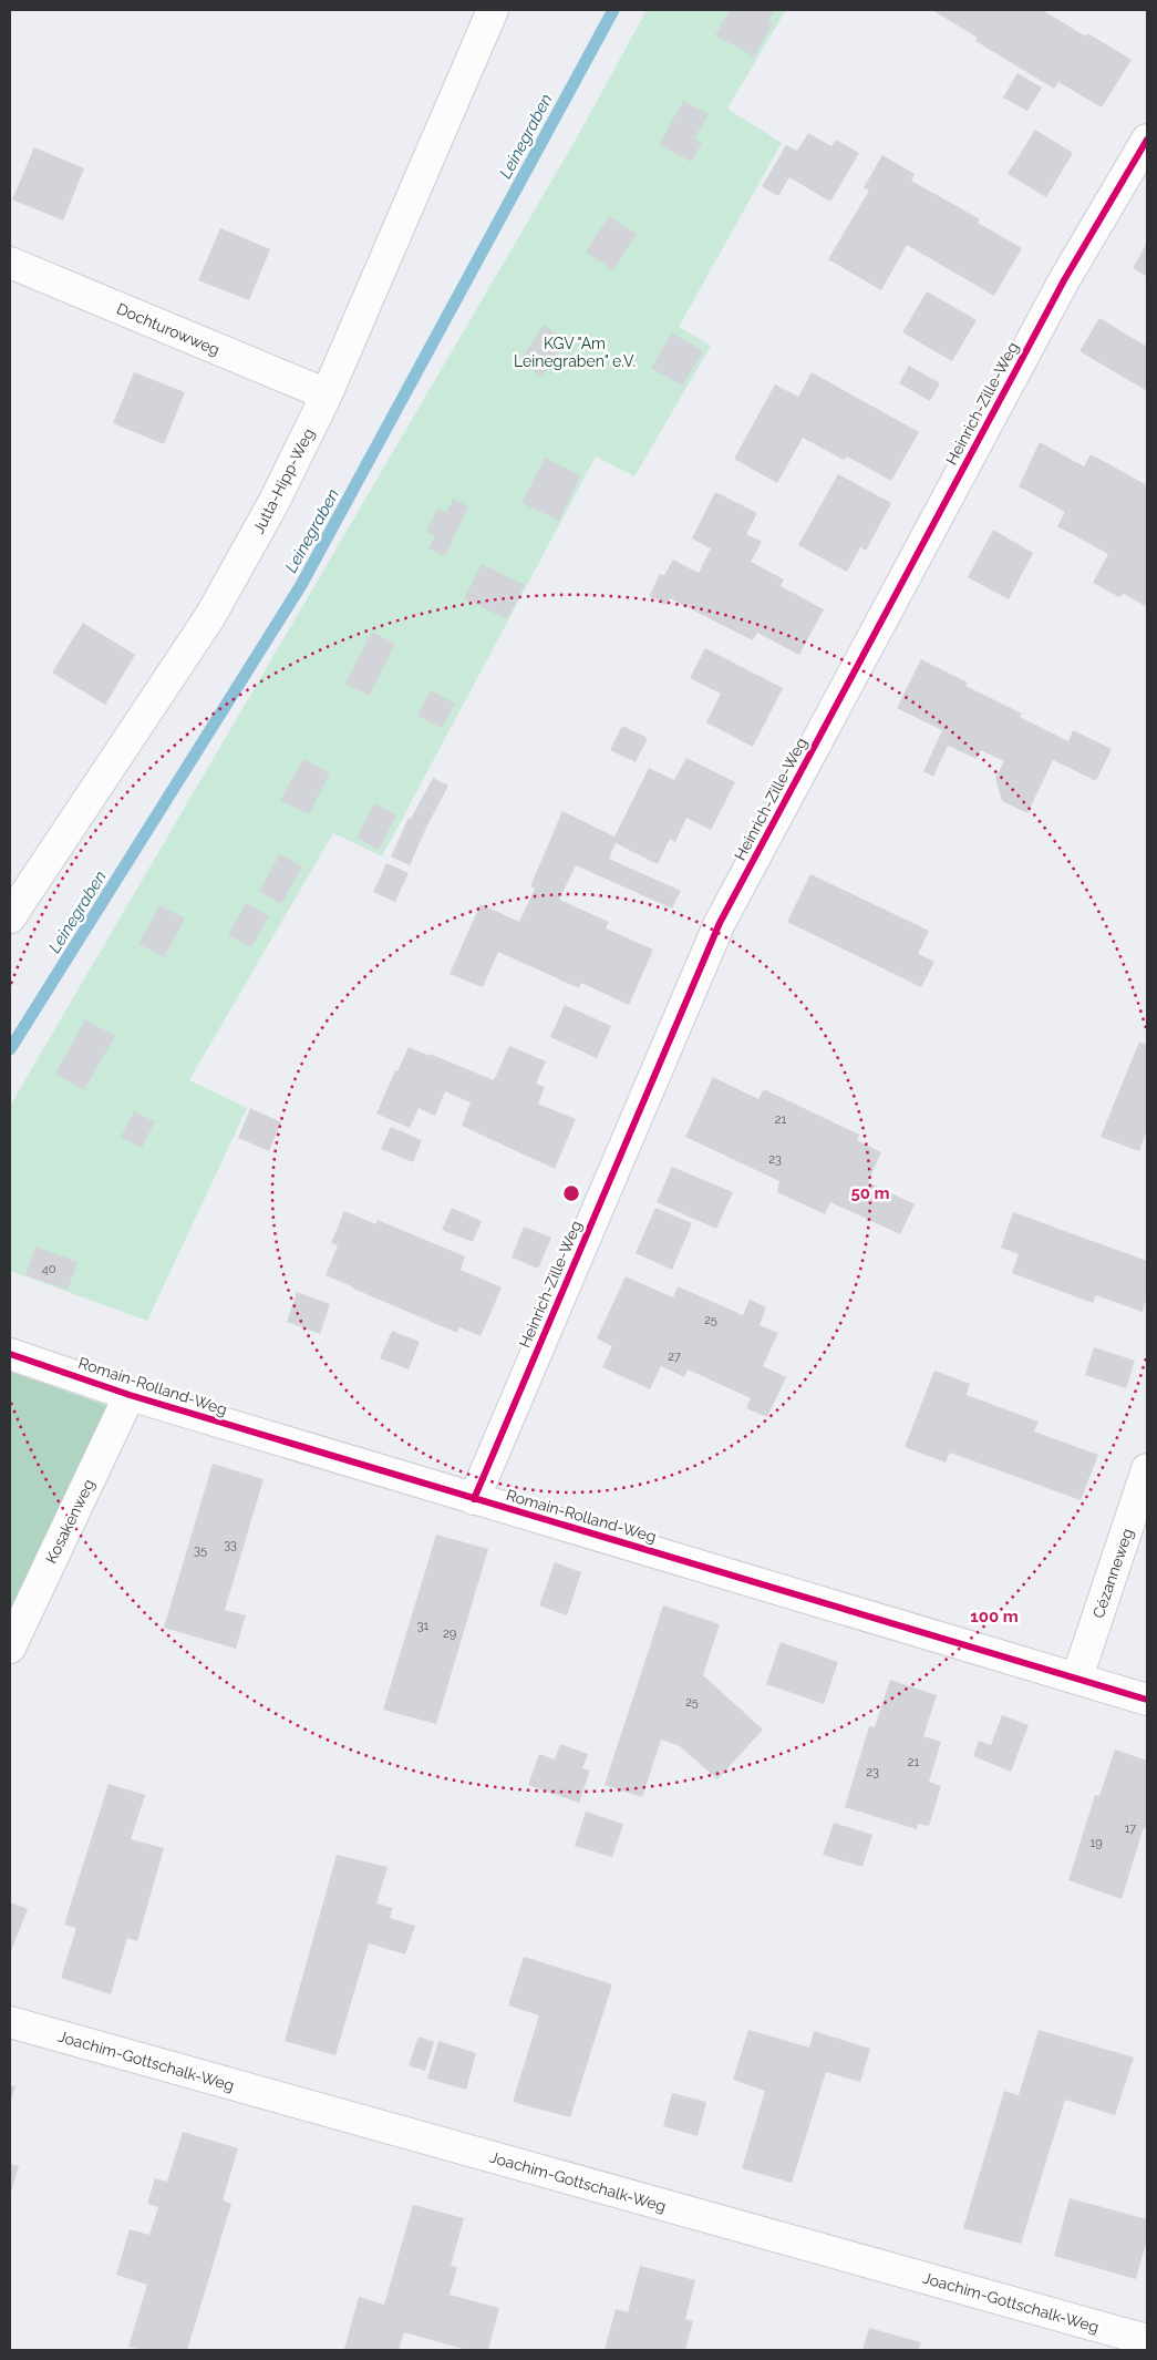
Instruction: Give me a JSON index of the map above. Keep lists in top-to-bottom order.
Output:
{
  "streets": {
    "street": [
      "Dochturowweg",
      "Heinrich-Zille-Weg",
      "Jutta-Hipp-Weg",
      "Romain-Rolland-Weg",
      "Kosakenweg",
      "Cézanneweg",
      "Joachim-Gottschalk-Weg"
    ]
  },
  "crossings": [
    ["Dochturowweg", "Jutta-Hipp-Weg"],
    ["Heinrich-Zille-Weg", "Romain-Rolland-Weg"],
    ["Romain-Rolland-Weg", "Kosakenweg"],
    ["Romain-Rolland-Weg", "Cézanneweg"]
  ],
  "water": ["Leinegraben"],
  "parks": ["KGV \"Am Leinegraben\" e.V."],
  "house_numbers": [
    "21",
    "23",
    "40",
    "25",
    "27",
    "33",
    "35",
    "31",
    "29",
    "25",
    "21",
    "23",
    "17",
    "19"
  ],
  "rings": ["50 m", "100 m"]
}
